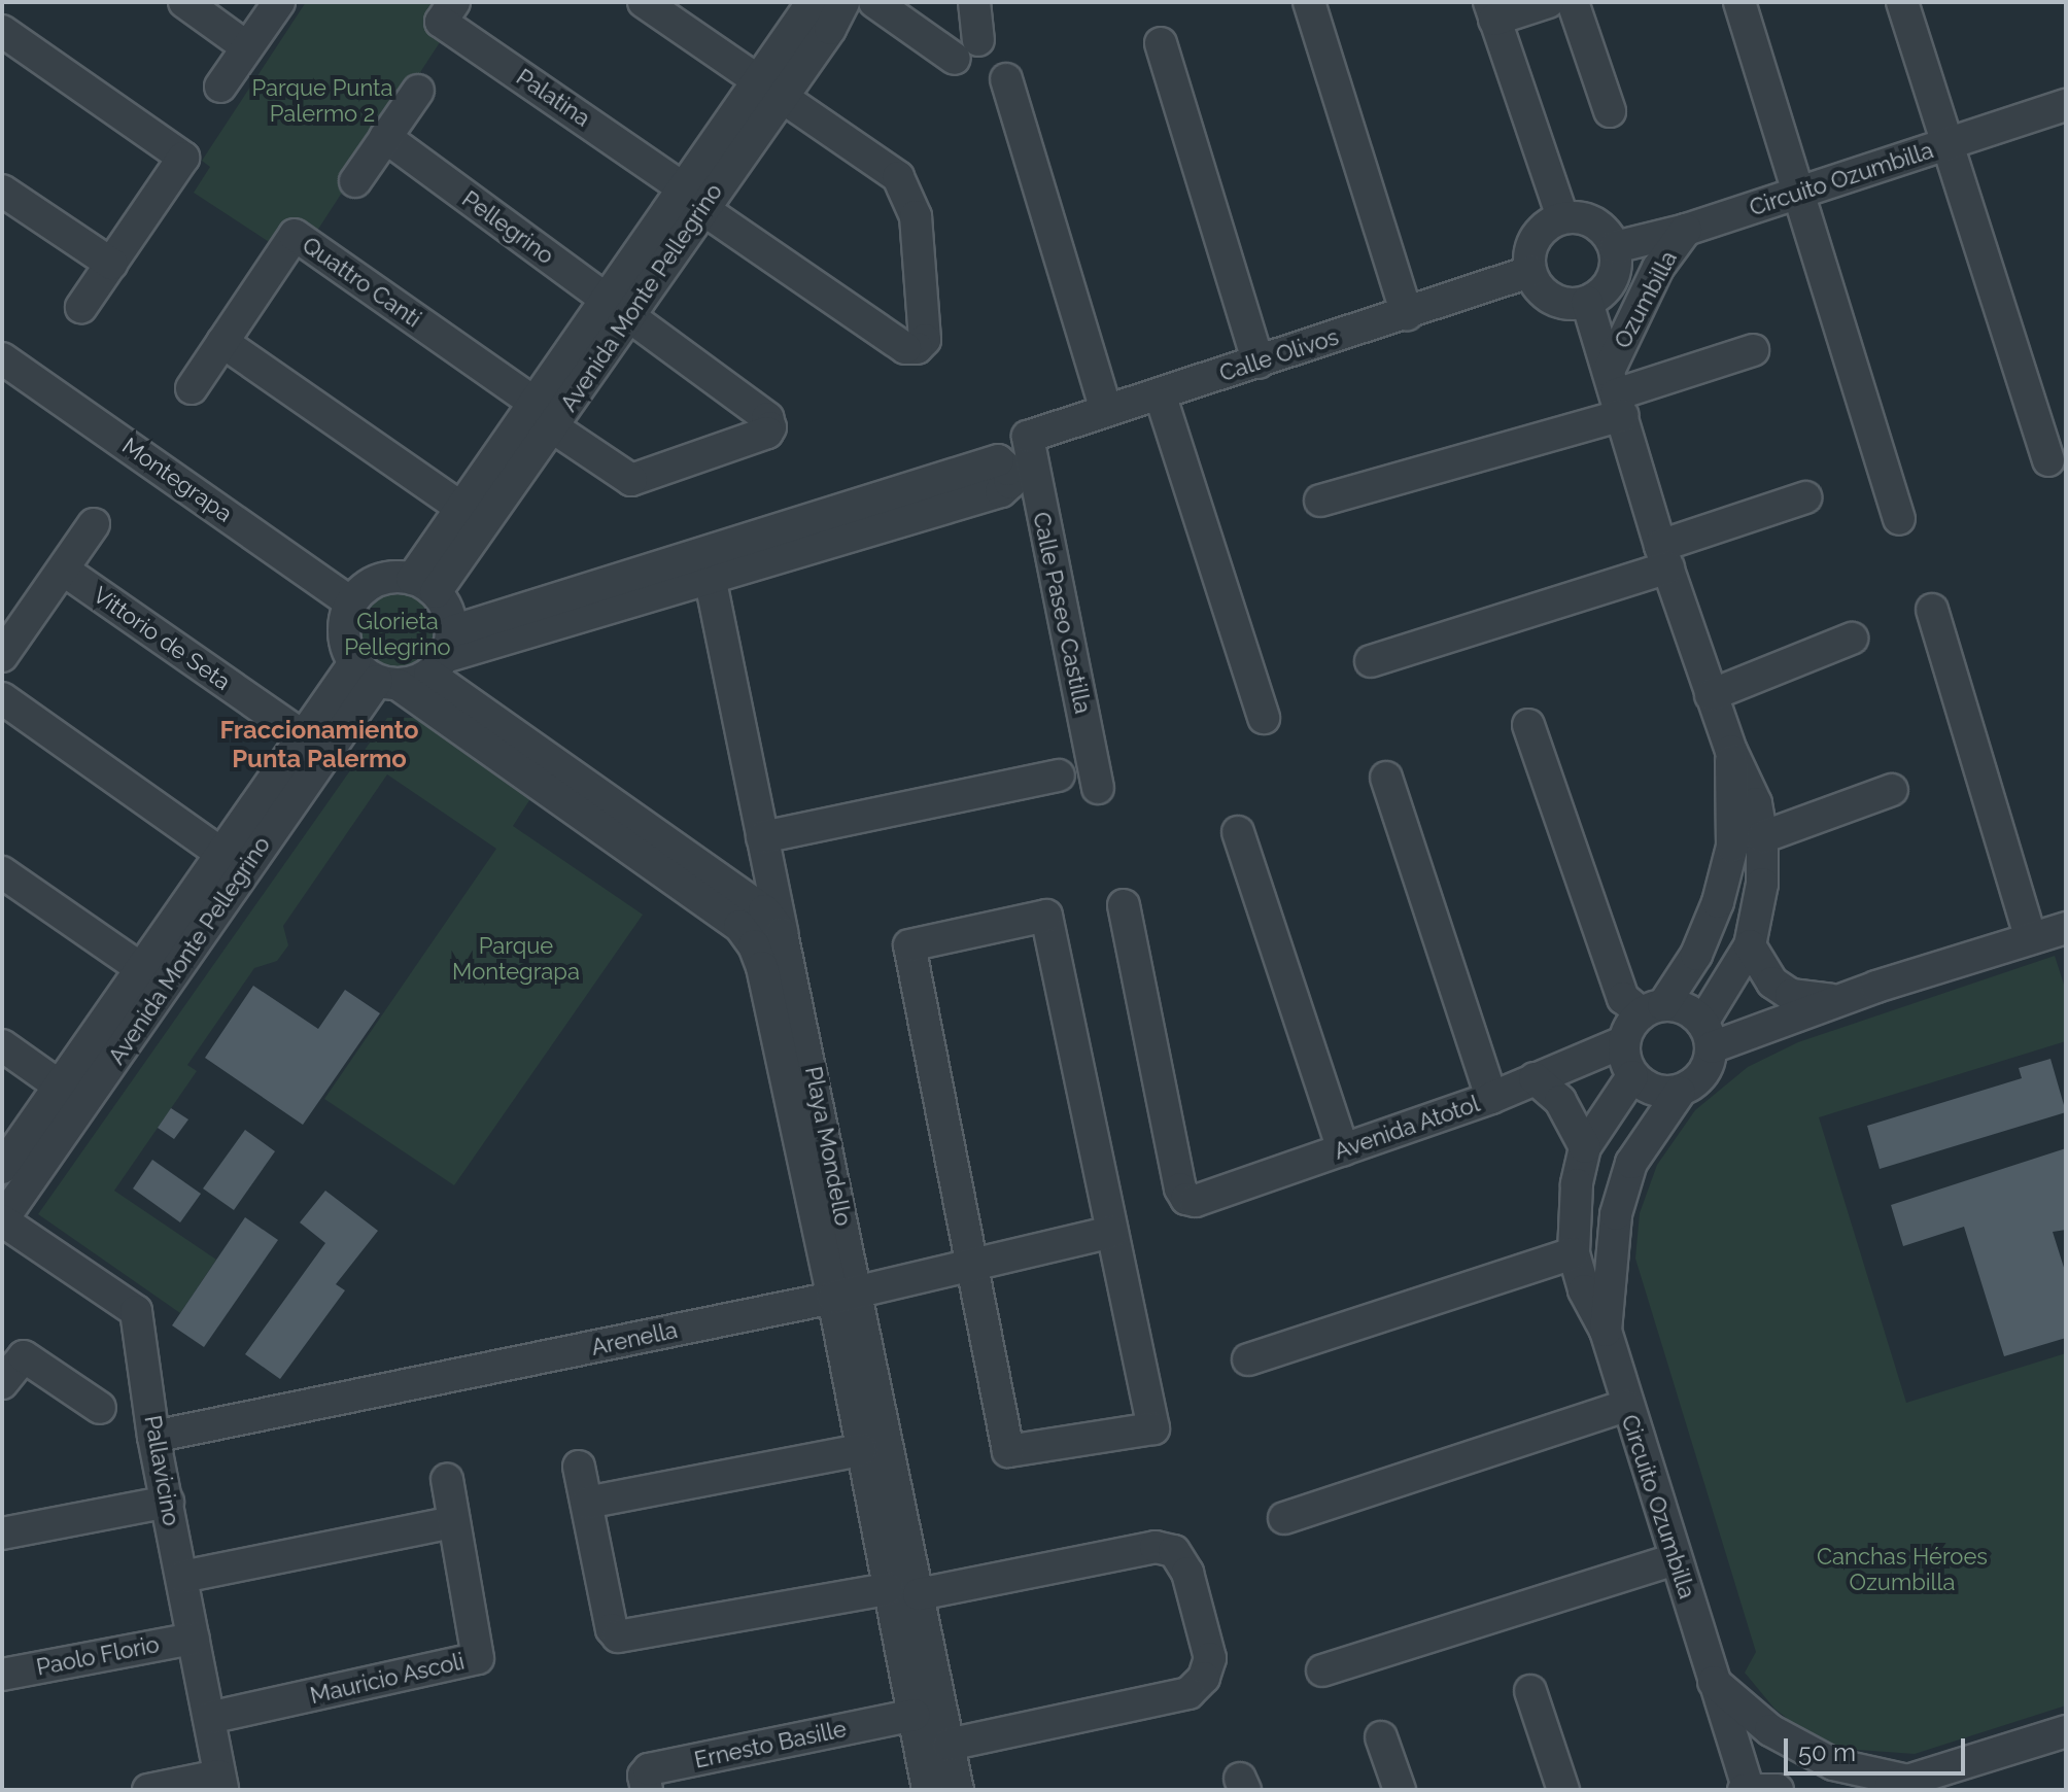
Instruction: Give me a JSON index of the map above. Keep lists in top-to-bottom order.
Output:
{
  "streets": {
    "street": [
      "Palatina",
      "Circuito Ozumbilla",
      "Pellegrino",
      "Quattro Canti",
      "Avenida Monte Pellegrino",
      "Ozumbilla",
      "Calle Olivos",
      "Montegrapa",
      "Calle Paseo Castilla",
      "Vittorio de Seta",
      "Avenida Atotol",
      "Playa Mondello",
      "Arenella",
      "Pallavicino",
      "Paolo Florio",
      "Mauricio Ascoli",
      "Ernesto Basille"
    ]
  },
  "crossings": [
    ["Palatina", "Avenida Monte Pellegrino"],
    ["Circuito Ozumbilla", "Ozumbilla"],
    ["Circuito Ozumbilla", "Calle Olivos"],
    ["Circuito Ozumbilla", "Avenida Atotol"],
    ["Pellegrino", "Quattro Canti"],
    ["Pellegrino", "Avenida Monte Pellegrino"],
    ["Quattro Canti", "Avenida Monte Pellegrino"],
    ["Avenida Monte Pellegrino", "Montegrapa"],
    ["Avenida Monte Pellegrino", "Vittorio de Seta"],
    ["Avenida Monte Pellegrino", "Playa Mondello"],
    ["Avenida Monte Pellegrino", "Pallavicino"],
    ["Calle Olivos", "Calle Paseo Castilla"],
    ["Montegrapa", "Playa Mondello"],
    ["Playa Mondello", "Arenella"],
    ["Playa Mondello", "Ernesto Basille"],
    ["Arenella", "Pallavicino"],
    ["Pallavicino", "Paolo Florio"],
    ["Pallavicino", "Mauricio Ascoli"]
  ],
  "districts": ["Fraccionamiento Punta Palermo"],
  "parks": [
    "Parque Punta Palermo 2",
    "Glorieta Pellegrino",
    "Parque Montegrapa",
    "Canchas Héroes Ozumbilla"
  ],
  "scale_bar": "50 m"
}
